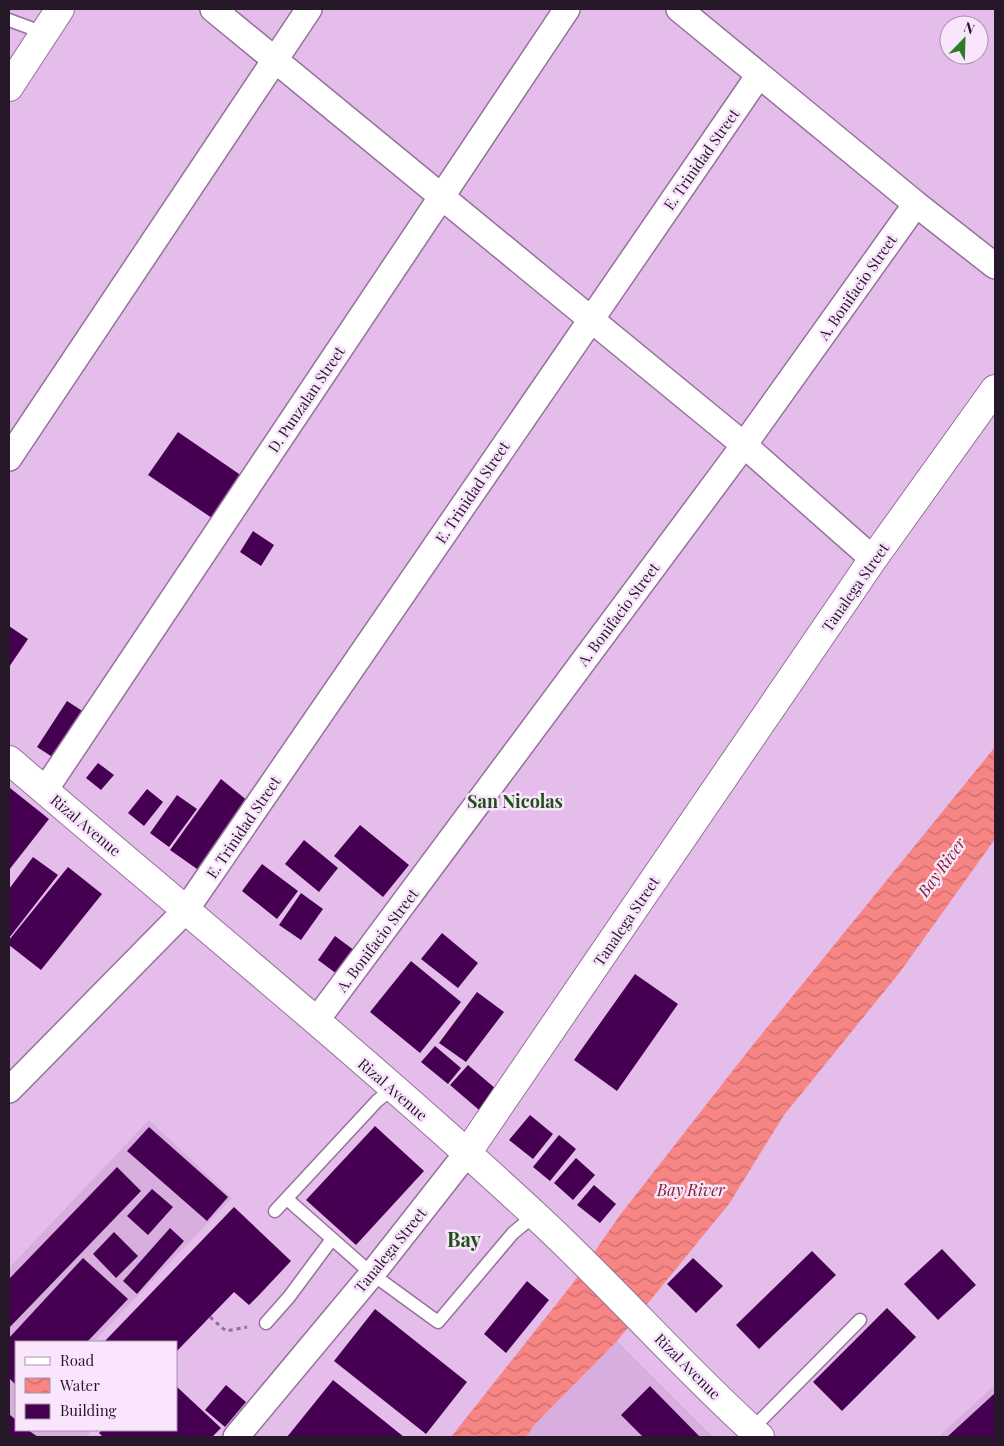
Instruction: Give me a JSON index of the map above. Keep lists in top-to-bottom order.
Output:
{
  "streets": {
    "street": [
      "E. Trinidad Street",
      "A. Bonifacio Street",
      "D. Punzalan Street",
      "Tanalega Street",
      "Rizal Avenue"
    ]
  },
  "crossings": [
    ["E. Trinidad Street", "Rizal Avenue"],
    ["A. Bonifacio Street", "Rizal Avenue"],
    ["D. Punzalan Street", "Rizal Avenue"],
    ["Tanalega Street", "Rizal Avenue"]
  ],
  "districts": ["San Nicolas", "Bay"],
  "water": ["Bay River"],
  "legend": ["Road", "Water", "Building"],
  "north": "top right"
}
